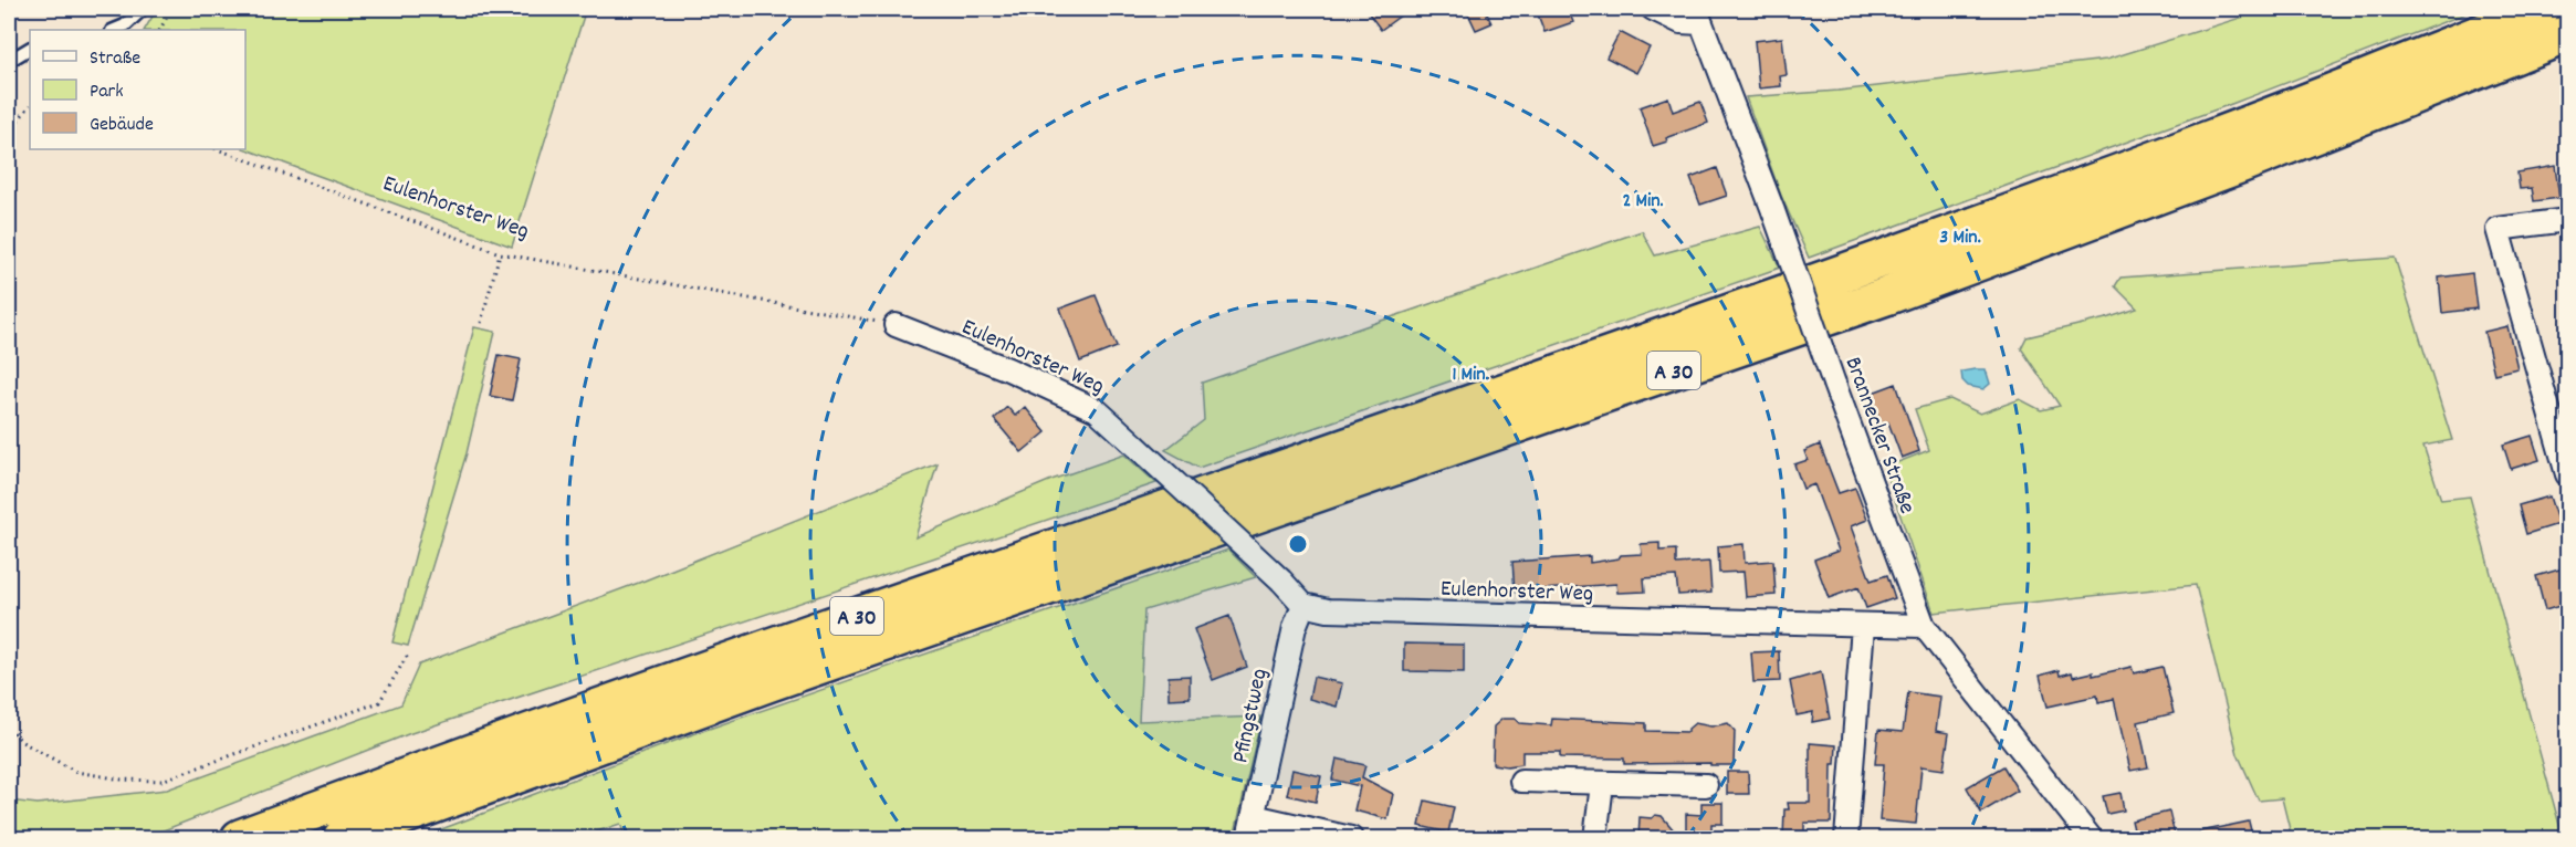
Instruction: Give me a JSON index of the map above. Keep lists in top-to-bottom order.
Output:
{
  "streets": {
    "highway": ["A 30"],
    "street": ["Eulenhorster Weg", "Brannecker Straße", "Pfingstweg"]
  },
  "crossings": [
    ["Eulenhorster Weg", "Brannecker Straße"],
    ["Eulenhorster Weg", "Pfingstweg"]
  ],
  "legend": ["Straße", "Park", "Gebäude"],
  "rings": ["2 Min.", "3 Min.", "1 Min."]
}
